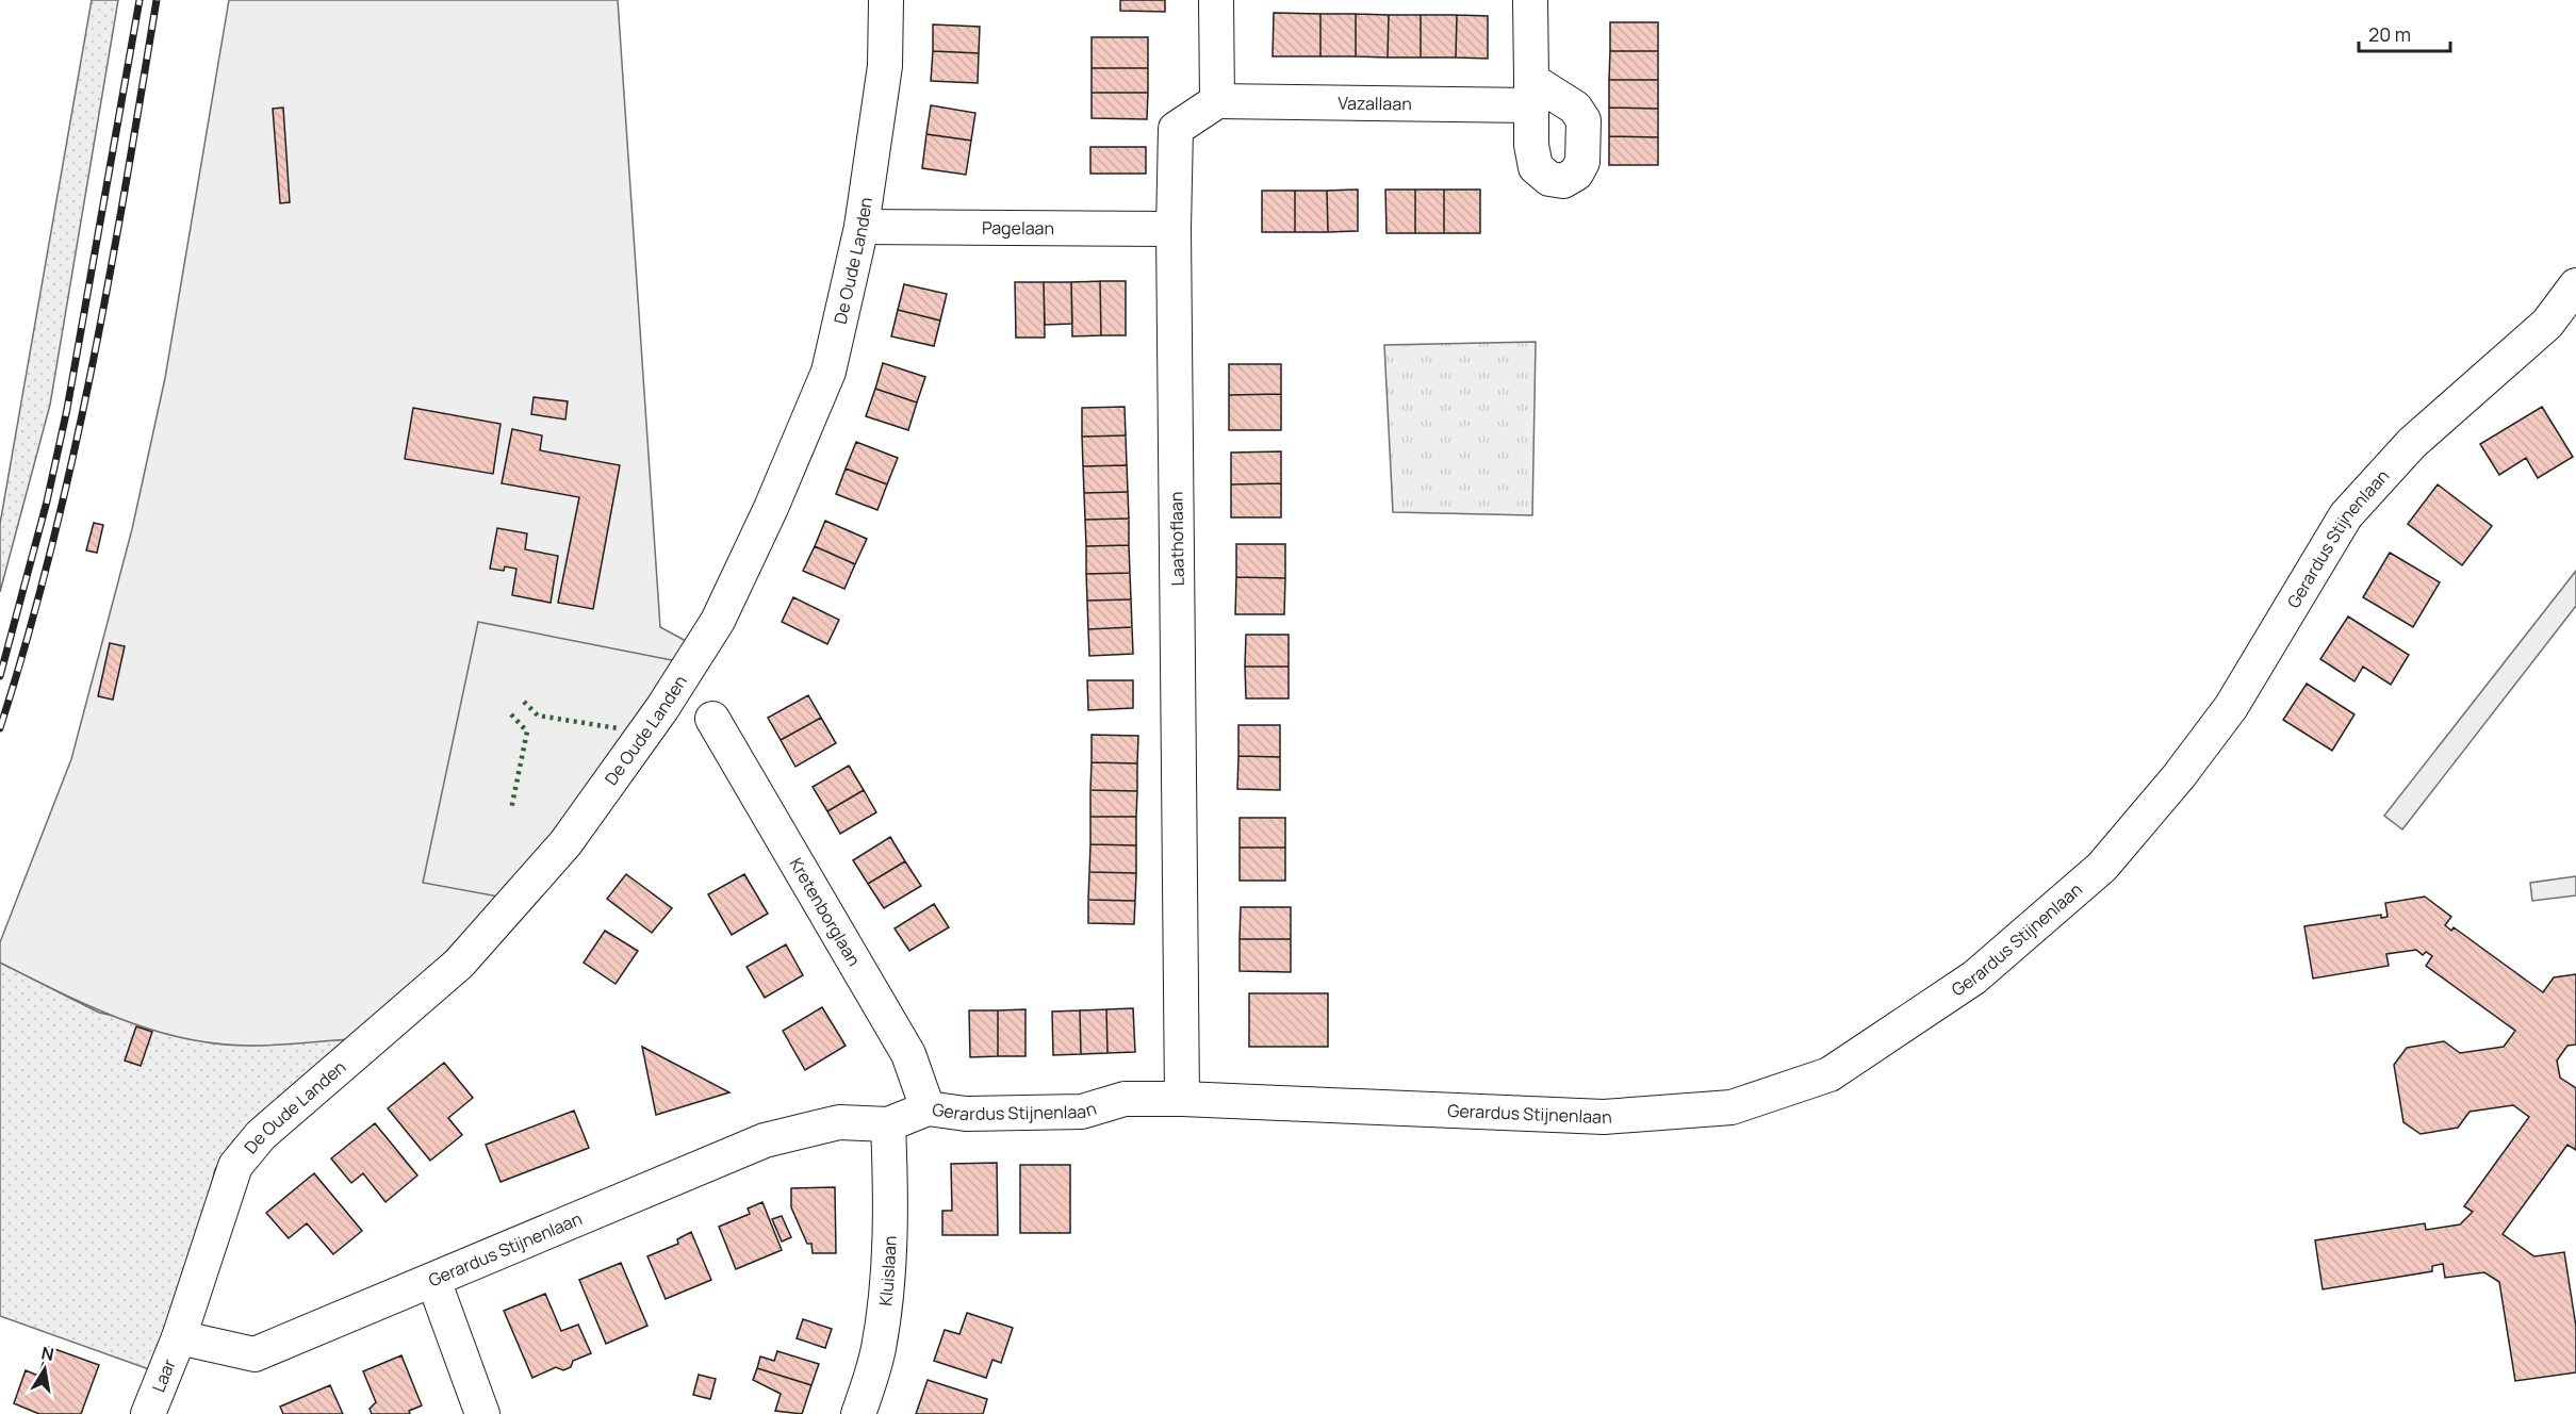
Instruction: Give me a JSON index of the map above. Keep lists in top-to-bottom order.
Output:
{
  "streets": {
    "street": [
      "Vazallaan",
      "Pagelaan",
      "De Oude Landen",
      "Laathoflaan",
      "Gerardus Stijnenlaan",
      "Kretenborglaan",
      "Kluislaan",
      "Laar"
    ]
  },
  "crossings": [
    ["Vazallaan", "Laathoflaan"],
    ["Pagelaan", "De Oude Landen"],
    ["Pagelaan", "Laathoflaan"],
    ["De Oude Landen", "Gerardus Stijnenlaan"],
    ["De Oude Landen", "Laar"],
    ["Laathoflaan", "Gerardus Stijnenlaan"],
    ["Gerardus Stijnenlaan", "Kretenborglaan"],
    ["Gerardus Stijnenlaan", "Kluislaan"],
    ["Gerardus Stijnenlaan", "Laar"]
  ],
  "scale_bar": "20 m",
  "north": "top"
}
